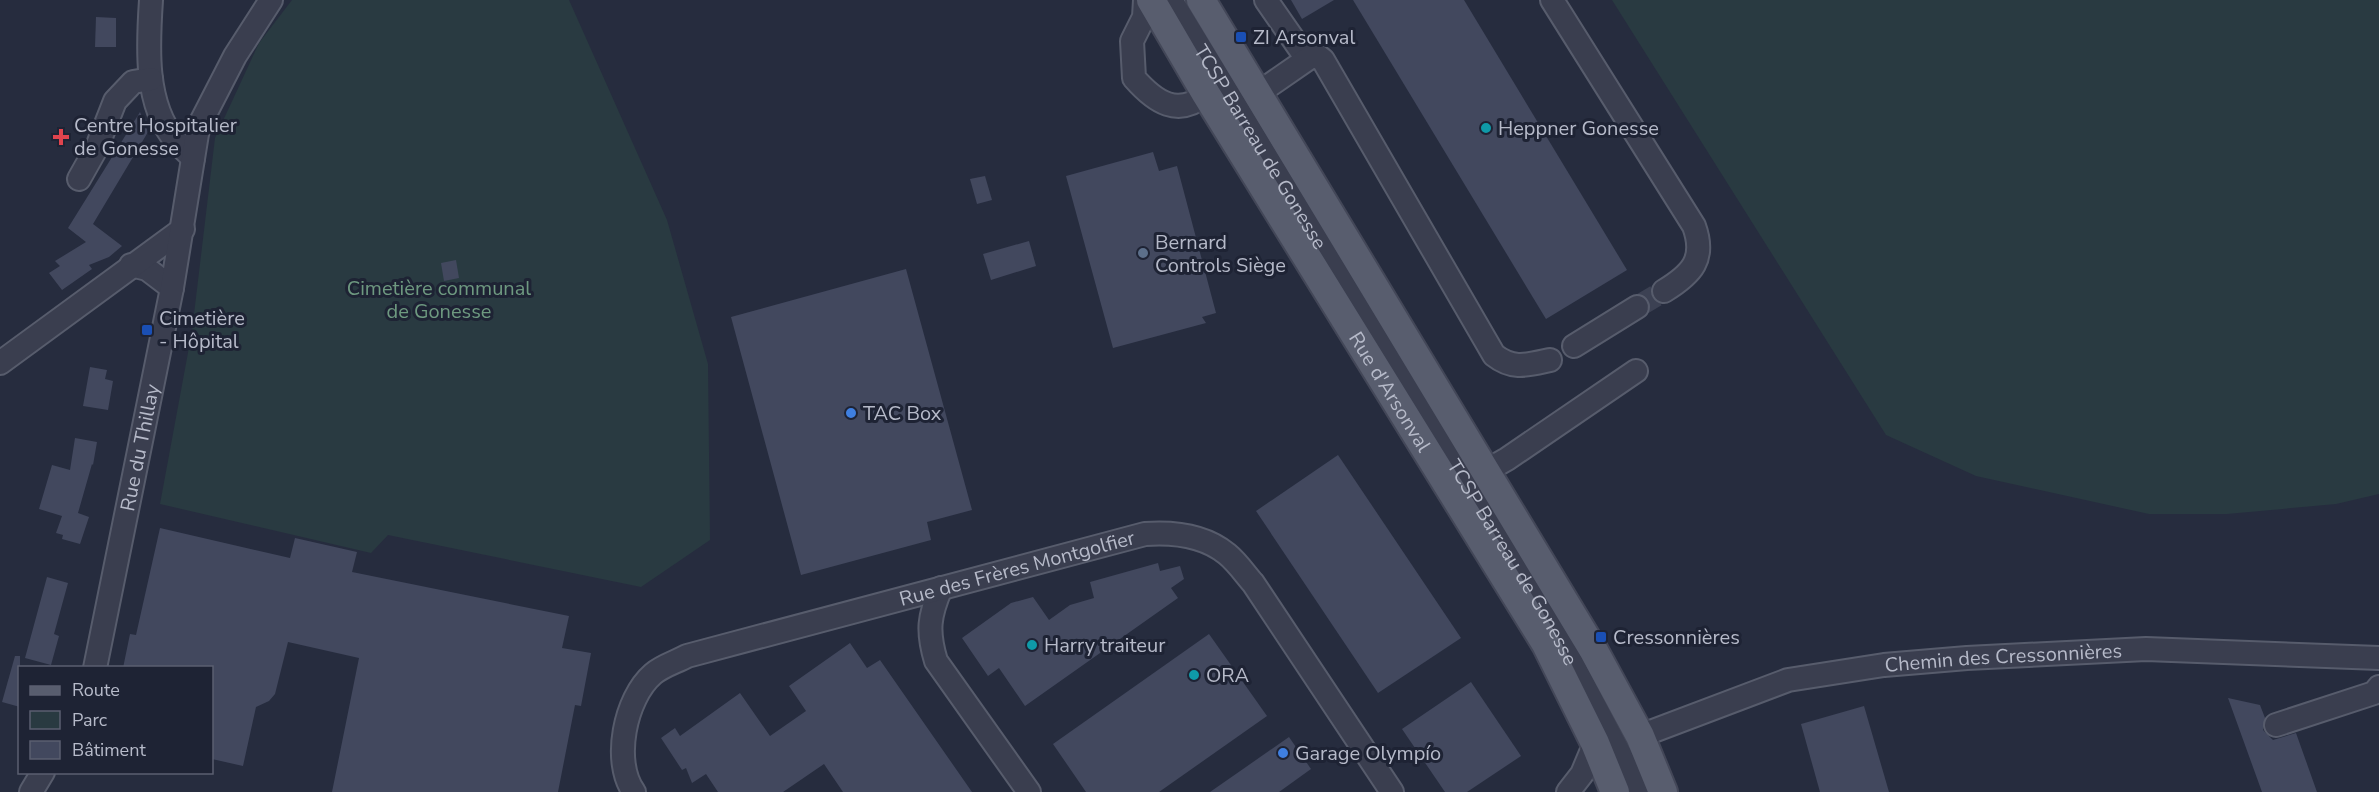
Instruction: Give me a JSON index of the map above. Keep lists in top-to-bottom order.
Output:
{
  "streets": {
    "main road": ["Rue d'Arsonval"],
    "street": [
      "TCSP Barreau de Gonesse",
      "Rue du Thillay",
      "Rue des Frères Montgolfier",
      "Chemin des Cressonnières"
    ]
  },
  "crossings": [
    ["Rue d'Arsonval", "Chemin des Cressonnières"]
  ],
  "parks": ["Cimetière communal de Gonesse"],
  "places": {
    "transit": ["ZI Arsonval", "Cimetière - Hôpital", "Cressonnières"],
    "other": [
      "Heppner Gonesse",
      "Bernard Controls Siège",
      "TAC Box",
      "Harry traiteur",
      "ORA",
      "Garage Olympío"
    ],
    "health": ["Centre Hospitalier de Gonesse"]
  },
  "legend": ["Route", "Parc", "Bâtiment"]
}
